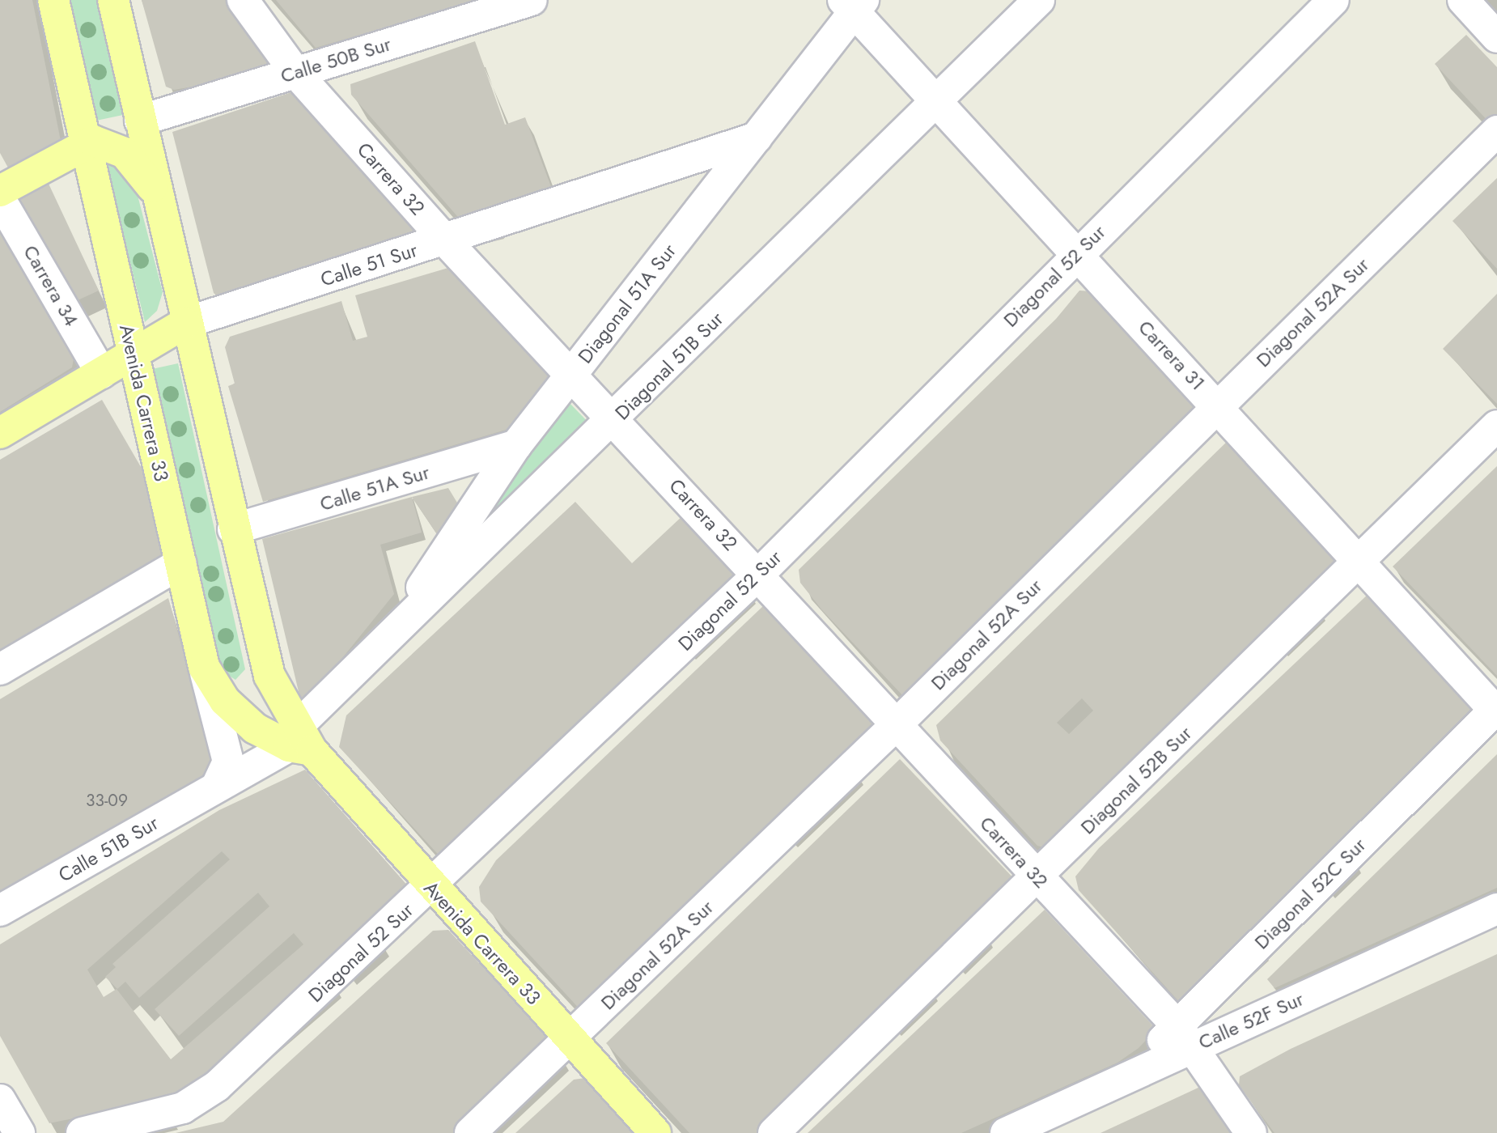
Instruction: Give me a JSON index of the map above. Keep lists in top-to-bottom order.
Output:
{
  "streets": {
    "main road": ["Calle 51 Sur", "Avenida Carrera 33"],
    "street": [
      "Calle 50B Sur",
      "Carrera 32",
      "Diagonal 52 Sur",
      "Carrera 34",
      "Diagonal 51A Sur",
      "Diagonal 52A Sur",
      "Carrera 31",
      "Diagonal 51B Sur",
      "Calle 51A Sur",
      "Diagonal 52B Sur",
      "Calle 51B Sur",
      "Diagonal 52C Sur",
      "Calle 52F Sur"
    ]
  },
  "crossings": [
    ["Calle 50B Sur", "Carrera 32"],
    ["Calle 50B Sur", "Avenida Carrera 33"],
    ["Carrera 32", "Calle 51 Sur"],
    ["Carrera 32", "Diagonal 52 Sur"],
    ["Carrera 32", "Diagonal 51A Sur"],
    ["Carrera 32", "Diagonal 52A Sur"],
    ["Carrera 32", "Diagonal 51B Sur"],
    ["Carrera 32", "Diagonal 52B Sur"],
    ["Carrera 32", "Diagonal 52C Sur"],
    ["Carrera 32", "Calle 52F Sur"],
    ["Calle 51 Sur", "Carrera 34"],
    ["Calle 51 Sur", "Diagonal 51A Sur"],
    ["Calle 51 Sur", "Avenida Carrera 33"],
    ["Diagonal 52 Sur", "Carrera 31"],
    ["Diagonal 52 Sur", "Avenida Carrera 33"],
    ["Diagonal 51A Sur", "Carrera 31"],
    ["Diagonal 51A Sur", "Diagonal 51B Sur"],
    ["Diagonal 51A Sur", "Calle 51A Sur"],
    ["Diagonal 52A Sur", "Carrera 31"],
    ["Diagonal 52A Sur", "Avenida Carrera 33"],
    ["Carrera 31", "Diagonal 51B Sur"],
    ["Carrera 31", "Diagonal 52B Sur"],
    ["Carrera 31", "Diagonal 52C Sur"],
    ["Diagonal 51B Sur", "Avenida Carrera 33"],
    ["Diagonal 51B Sur", "Calle 51B Sur"],
    ["Avenida Carrera 33", "Calle 51A Sur"],
    ["Avenida Carrera 33", "Calle 51B Sur"],
    ["Diagonal 52C Sur", "Calle 52F Sur"]
  ],
  "house_numbers": ["33-09"]
}
